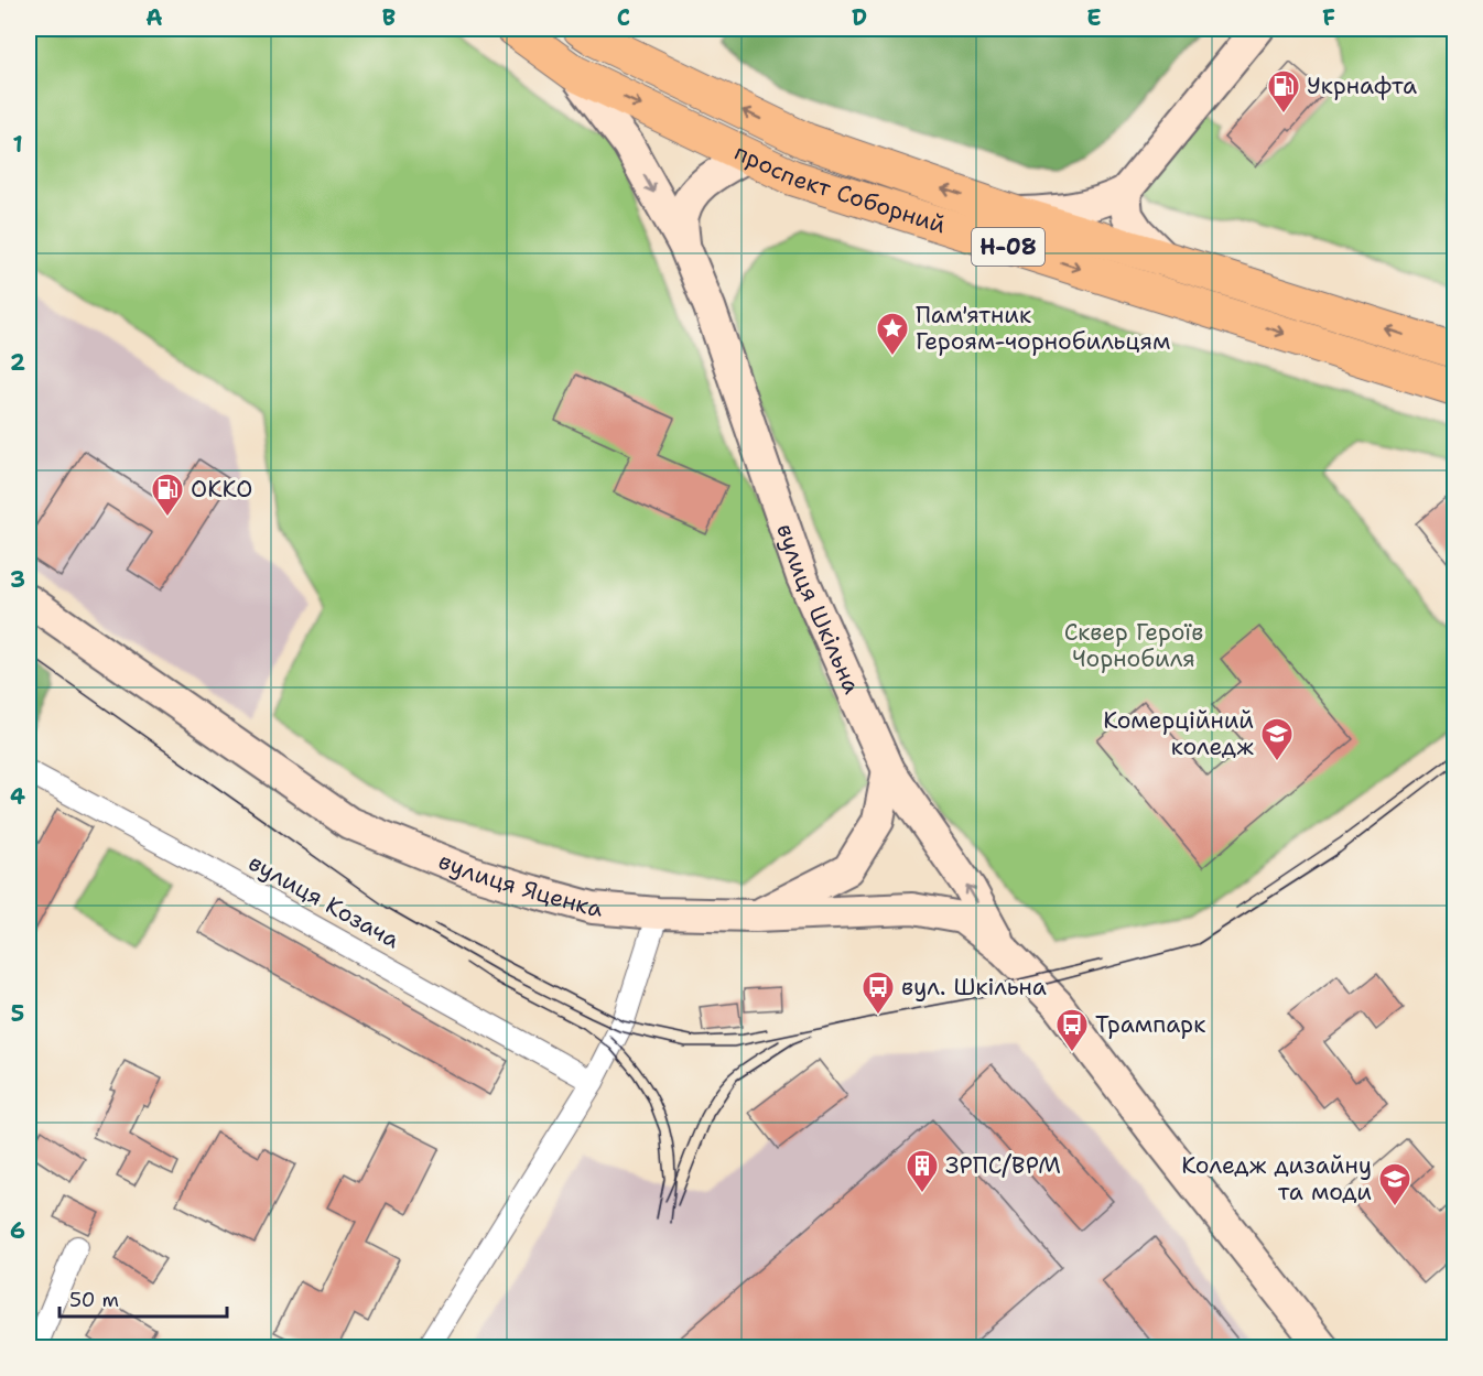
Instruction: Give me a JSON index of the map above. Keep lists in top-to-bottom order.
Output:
{
  "streets": {
    "main road": ["проспект Соборний", "Н-08"],
    "street": ["вулиця Шкільна", "вулиця Яценка", "вулиця Козача"]
  },
  "crossings": [
    ["проспект Соборний", "Н-08"],
    ["проспект Соборний", "вулиця Шкільна"],
    ["Н-08", "вулиця Шкільна"],
    ["вулиця Шкільна", "вулиця Яценка"]
  ],
  "parks": ["Сквер Героїв Чорнобиля"],
  "places": {
    "fuel station": ["Укрнафта", "ОККО"],
    "place": ["Пам'ятник Героям-чорнобильцям"],
    "school or university": ["Комерційний коледж", "Коледж дизайну та моди"],
    "bus stop": ["вул. Шкільна", "Трампарк"],
    "building": ["ЗРПС/ВРМ"]
  },
  "scale_bar": "50 m",
  "grid": {
    "columns": [
      "A",
      "B",
      "C",
      "D",
      "E",
      "F"
    ],
    "rows": [
      "1",
      "2",
      "3",
      "4",
      "5",
      "6"
    ]
  }
}
